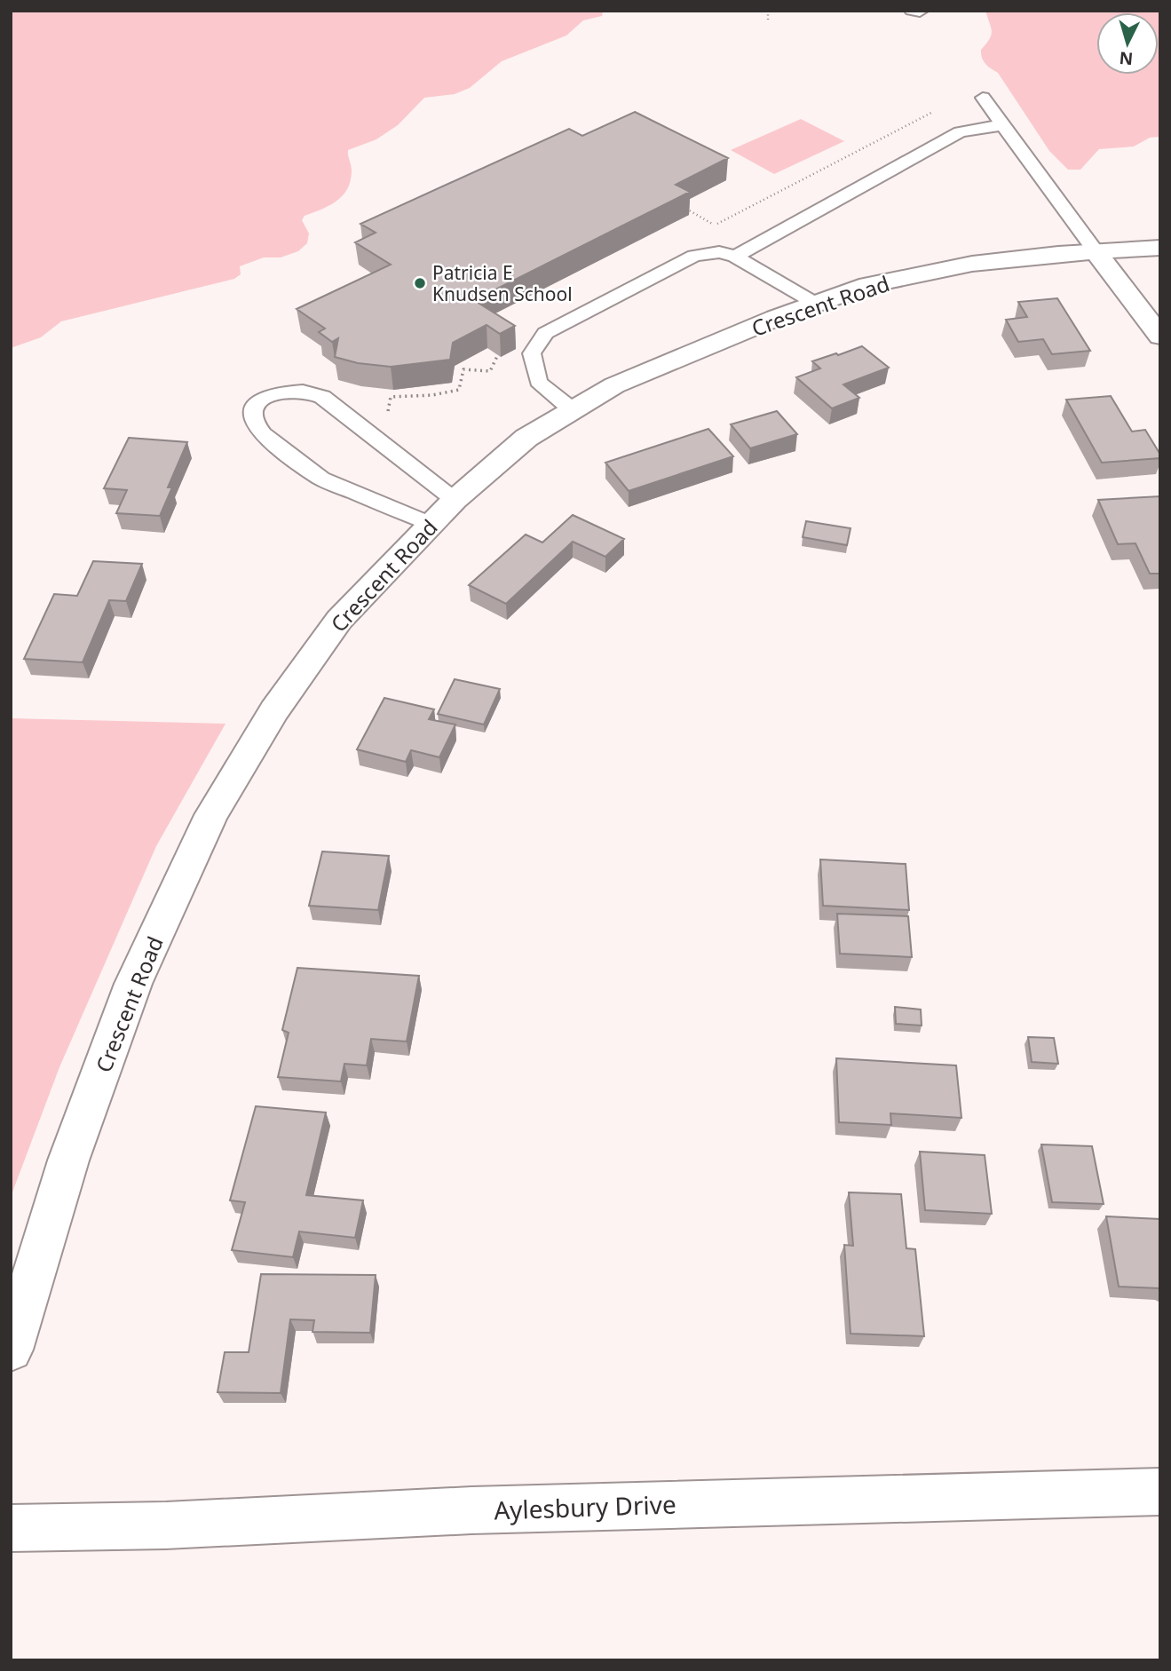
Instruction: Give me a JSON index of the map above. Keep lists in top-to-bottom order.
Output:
{
  "streets": {
    "street": ["Crescent Road", "Aylesbury Drive"]
  },
  "places": ["Patricia E Knudsen School"],
  "north": "bottom"
}
